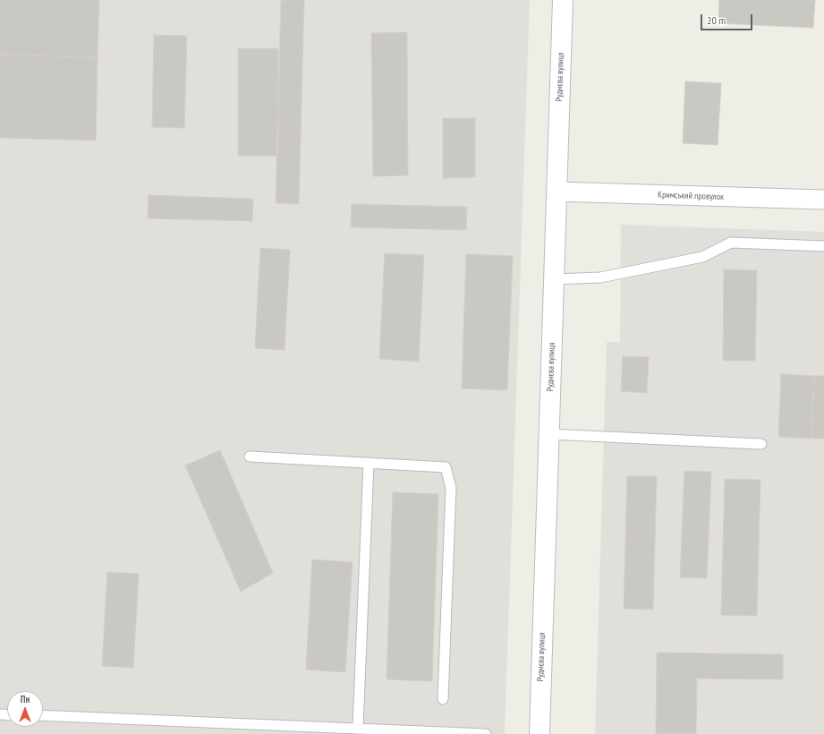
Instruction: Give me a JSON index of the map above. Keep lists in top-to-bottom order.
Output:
{
  "streets": {
    "street": ["Руднєва вулиця", "Кримський провулок"]
  },
  "crossings": [
    ["Руднєва вулиця", "Кримський провулок"]
  ],
  "scale_bar": "20 m",
  "north": "top"
}
